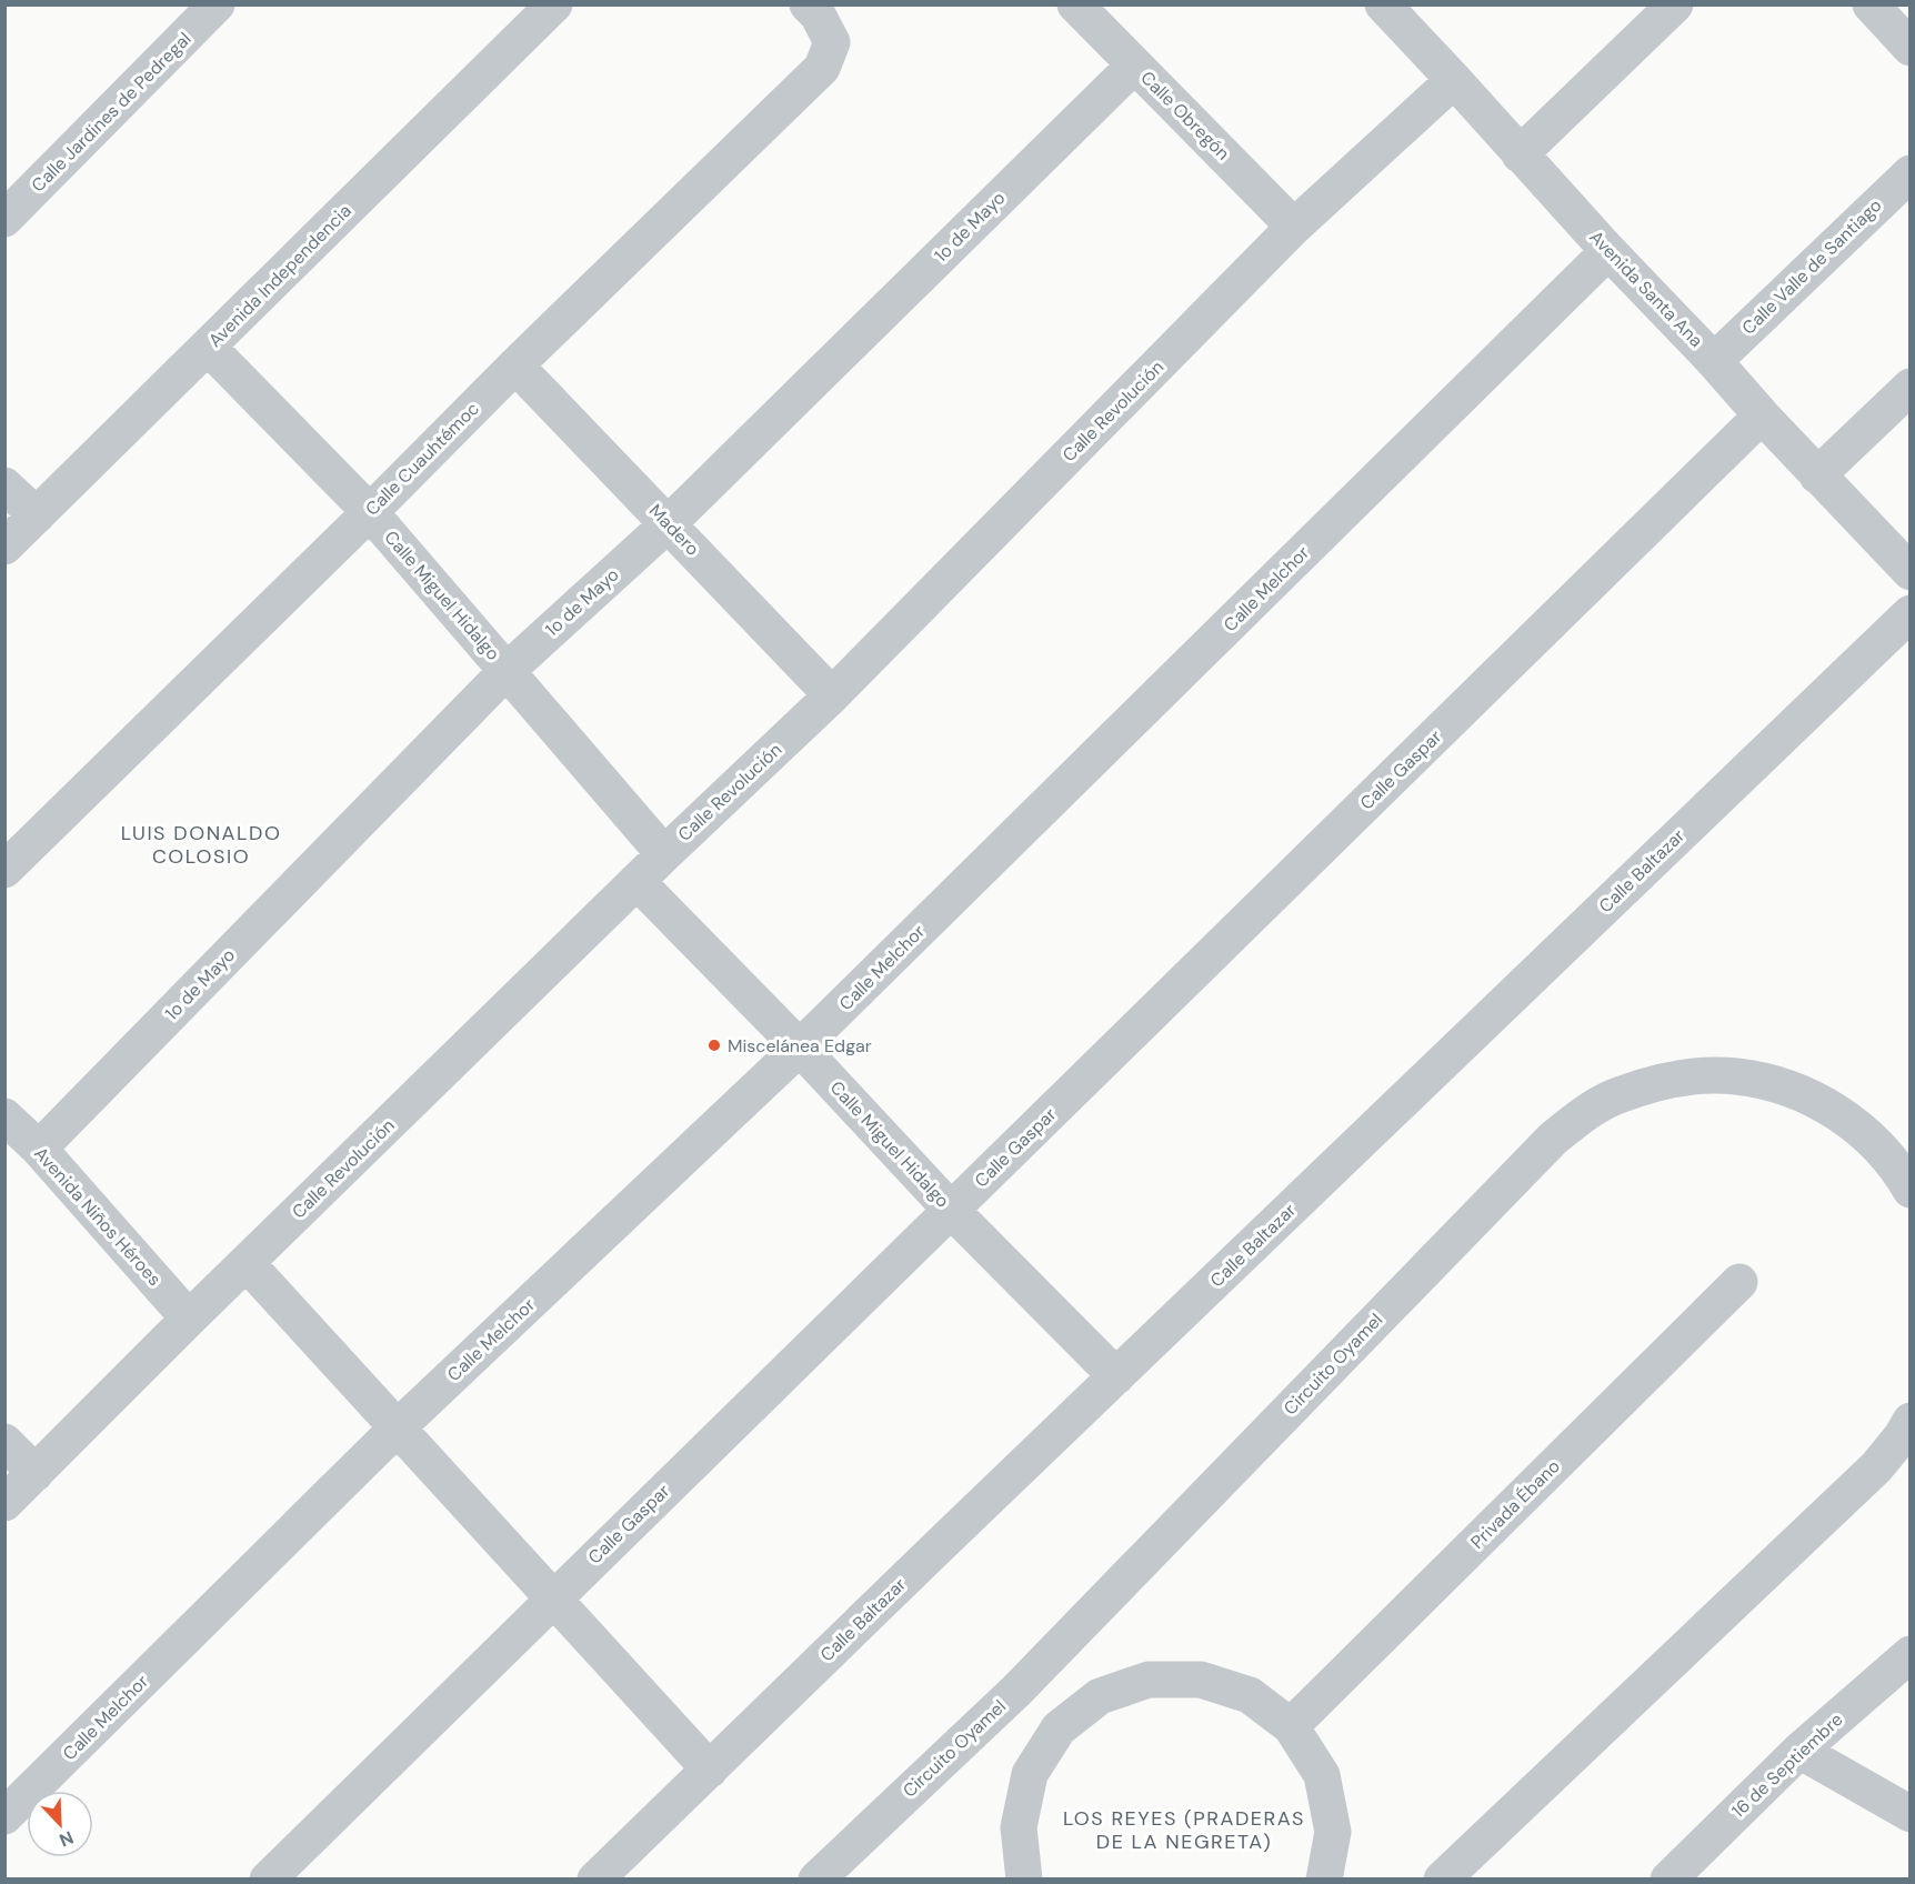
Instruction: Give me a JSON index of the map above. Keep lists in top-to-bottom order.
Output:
{
  "streets": {
    "street": [
      "Calle Jardines de Pedregal",
      "Calle Obregón",
      "1o de Mayo",
      "Calle Valle de Santiago",
      "Avenida Independencia",
      "Avenida Santa Ana",
      "Calle Revolución",
      "Calle Cuauhtémoc",
      "Madero",
      "Calle Melchor",
      "Calle Miguel Hidalgo",
      "Calle Gaspar",
      "Calle Baltazar",
      "Avenida Niños Héroes",
      "Circuito Oyamel",
      "Privada Ébano",
      "16 de Septiembre"
    ]
  },
  "crossings": [
    ["Calle Obregón", "1o de Mayo"],
    ["Calle Obregón", "Calle Revolución"],
    ["1o de Mayo", "Madero"],
    ["1o de Mayo", "Calle Miguel Hidalgo"],
    ["1o de Mayo", "Avenida Niños Héroes"],
    ["Calle Valle de Santiago", "Avenida Santa Ana"],
    ["Avenida Independencia", "Calle Miguel Hidalgo"],
    ["Avenida Santa Ana", "Calle Revolución"],
    ["Avenida Santa Ana", "Calle Melchor"],
    ["Avenida Santa Ana", "Calle Gaspar"],
    ["Calle Revolución", "Madero"],
    ["Calle Revolución", "Calle Miguel Hidalgo"],
    ["Calle Revolución", "Avenida Niños Héroes"],
    ["Calle Cuauhtémoc", "Madero"],
    ["Calle Cuauhtémoc", "Calle Miguel Hidalgo"],
    ["Calle Melchor", "Calle Miguel Hidalgo"],
    ["Calle Miguel Hidalgo", "Calle Gaspar"],
    ["Calle Miguel Hidalgo", "Calle Baltazar"]
  ],
  "districts": ["LUIS DONALDO COLOSIO", "LOS REYES (PRADERAS DE LA NEGRETA)"],
  "places": ["Miscelánea Edgar"],
  "north": "bottom right"
}
